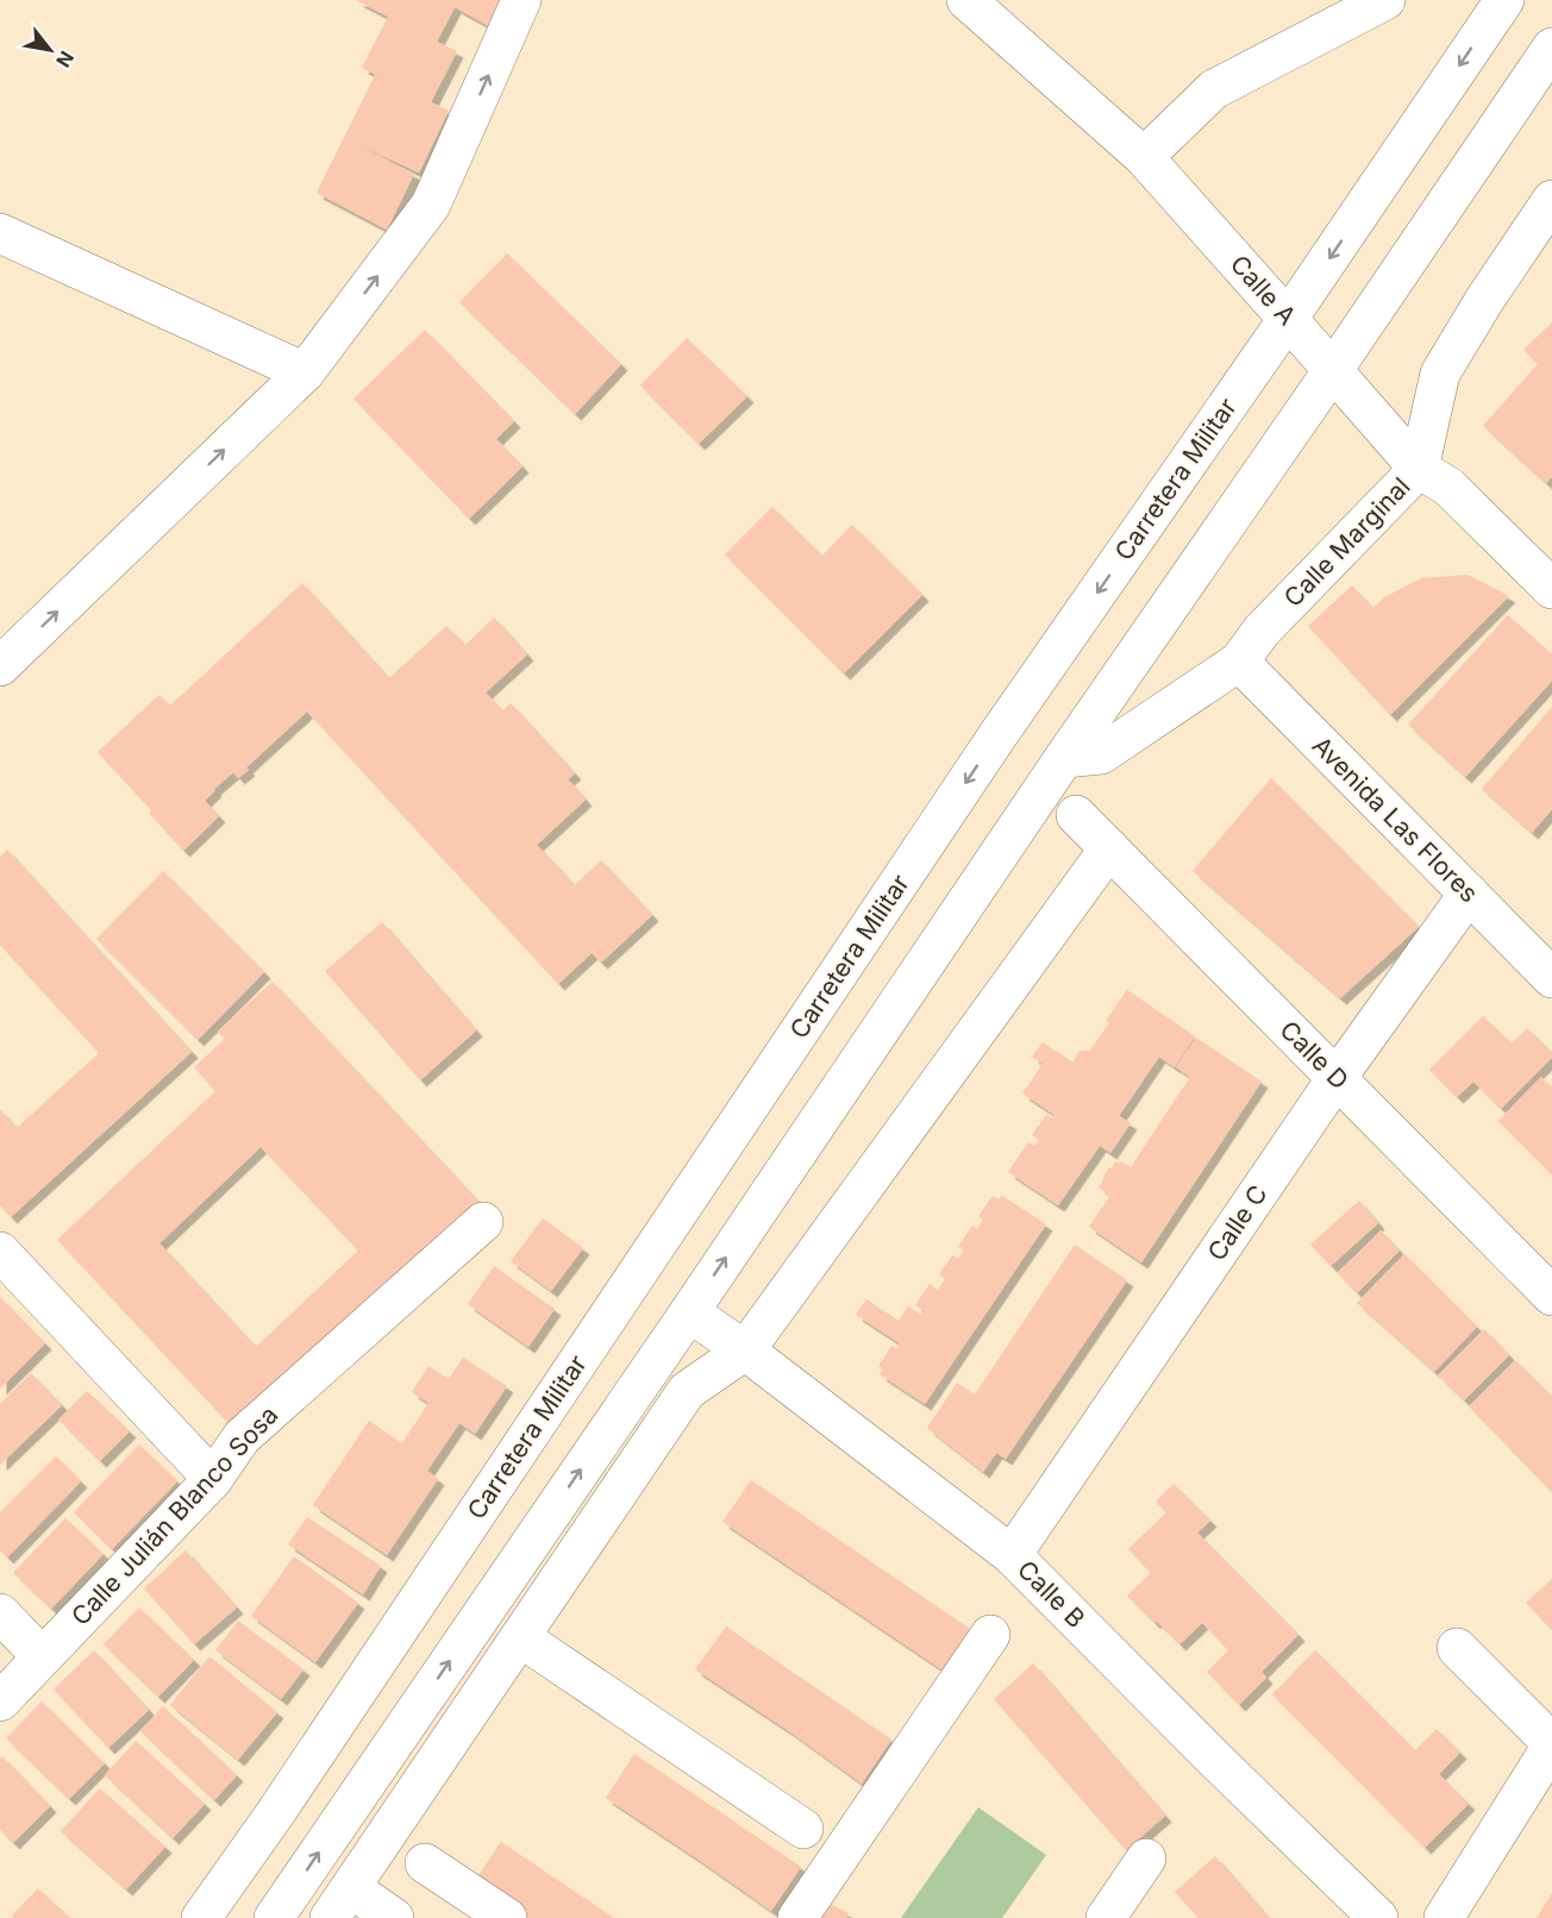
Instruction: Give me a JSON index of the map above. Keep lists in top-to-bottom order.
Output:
{
  "streets": {
    "street": [
      "Calle A",
      "Carretera Militar",
      "Calle Marginal",
      "Avenida Las Flores",
      "Calle D",
      "Calle C",
      "Calle Julián Blanco Sosa",
      "Calle B"
    ]
  },
  "crossings": [
    ["Calle A", "Carretera Militar"],
    ["Calle A", "Calle Marginal"],
    ["Calle Marginal", "Avenida Las Flores"],
    ["Avenida Las Flores", "Calle C"],
    ["Calle D", "Calle C"],
    ["Calle C", "Calle B"]
  ],
  "north": "bottom right"
}
